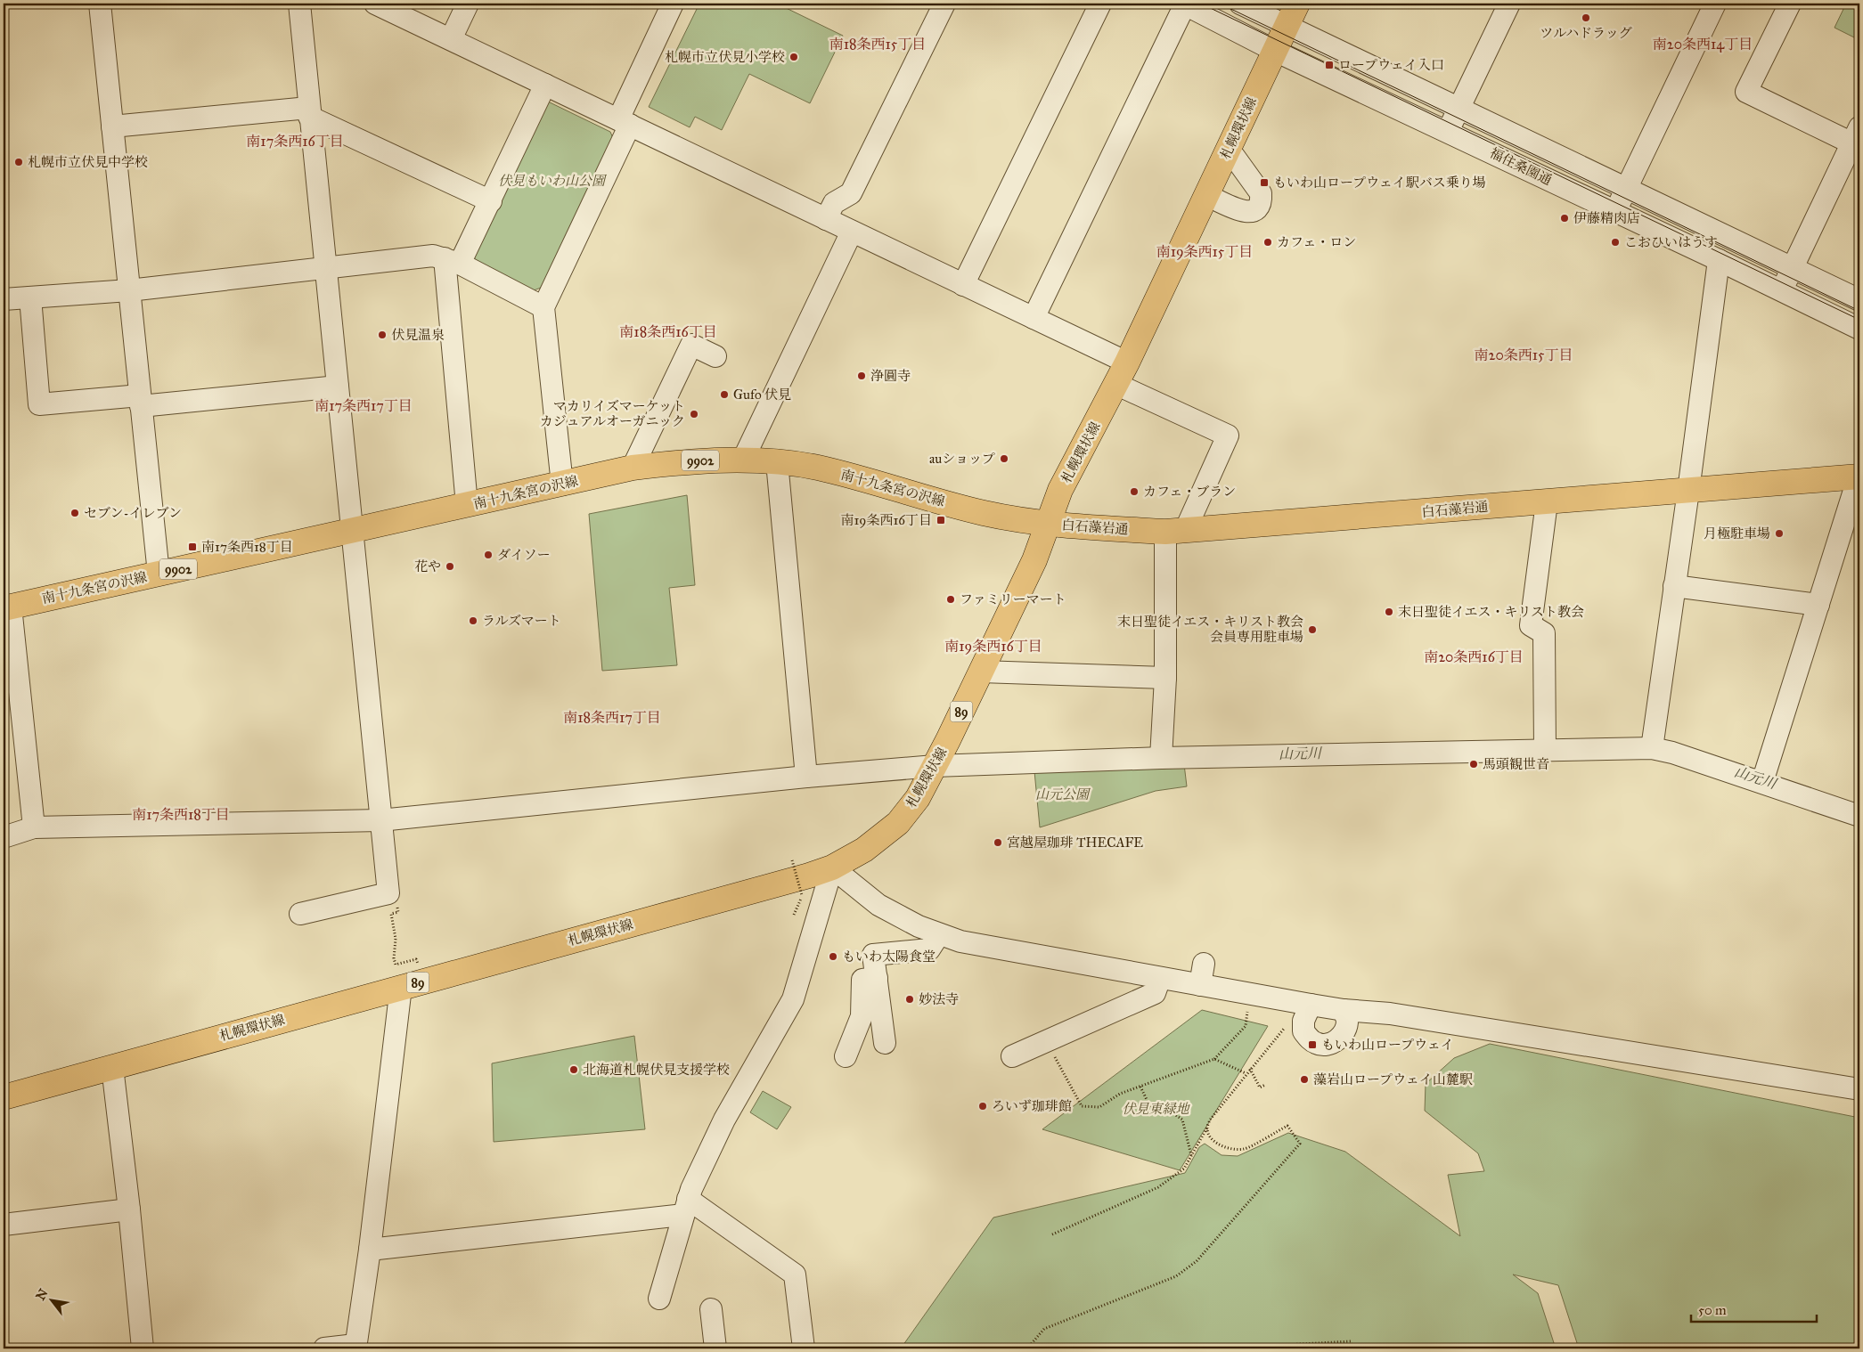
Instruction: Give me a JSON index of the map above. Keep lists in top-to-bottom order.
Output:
{
  "streets": {
    "main road": [
      "札幌環状線",
      "9902",
      "南十九条宮の沢線",
      "白石藻岩通",
      "89"
    ],
    "street": ["福住桑園通"]
  },
  "crossings": [
    ["札幌環状線", "福住桑園通"],
    ["札幌環状線", "南十九条宮の沢線"],
    ["札幌環状線", "白石藻岩通"],
    ["南十九条宮の沢線", "白石藻岩通"]
  ],
  "districts": [
    "南18条西15丁目",
    "南20条西14丁目",
    "南17条西16丁目",
    "南19条西15丁目",
    "南18条西16丁目",
    "南20条西15丁目",
    "南17条西17丁目",
    "南19条西16丁目",
    "南20条西16丁目",
    "南18条西17丁目",
    "南17条西18丁目"
  ],
  "water": ["山元川"],
  "parks": ["伏見もいわ山公園", "山元公園", "伏見東緑地"],
  "places": {
    "other": [
      "ツルハドラッグ",
      "札幌市立伏見小学校",
      "札幌市立伏見中学校",
      "伊藤精肉店",
      "カフェ・ロン",
      "こおひいはうす",
      "伏見温泉",
      "浄圓寺",
      "Gufo 伏見",
      "マカリイズマーケット カジュアルオーガニック",
      "auショップ",
      "カフェ・ブラン",
      "セブン-イレブン",
      "月極駐車場",
      "ダイソー",
      "花や",
      "ファミリーマート",
      "末日聖徒イエス・キリスト教会",
      "ラルズマート",
      "末日聖徒イエス・キリスト教会 会員専用駐車場",
      "馬頭観世音",
      "宮越屋珈琲 THECAFE",
      "もいわ太陽食堂",
      "妙法寺",
      "北海道札幌伏見支援学校",
      "藻岩山ロープウェイ山麓駅",
      "ろいず珈琲館"
    ],
    "transit": [
      "ロープウェイ入口",
      "もいわ山ロープウェイ駅バス乗り場",
      "南19条西16丁目",
      "南17条西18丁目",
      "もいわ山ロープウェイ"
    ]
  },
  "scale_bar": "50 m",
  "north": "top left"
}
